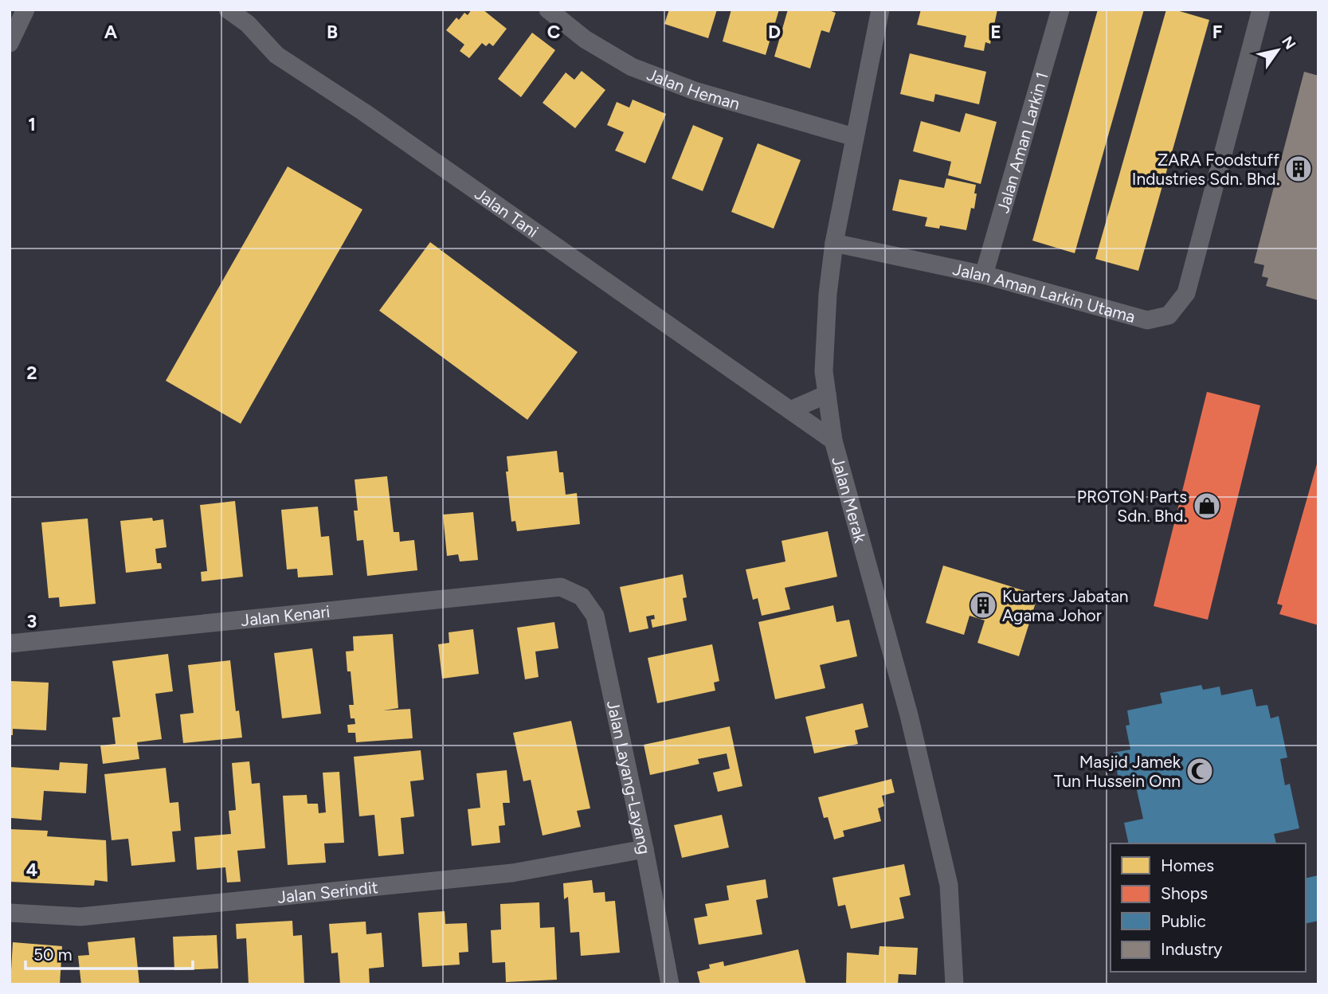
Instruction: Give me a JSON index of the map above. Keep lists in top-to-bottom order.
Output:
{
  "streets": {
    "street": [
      "Jalan Heman",
      "Jalan Aman Larkin 1",
      "Jalan Tani",
      "Jalan Aman Larkin Utama",
      "Jalan Merak",
      "Jalan Kenari",
      "Jalan Layang-Layang",
      "Jalan Serindit"
    ]
  },
  "crossings": [
    ["Jalan Heman", "Jalan Merak"],
    ["Jalan Aman Larkin 1", "Jalan Aman Larkin Utama"],
    ["Jalan Tani", "Jalan Merak"],
    ["Jalan Aman Larkin Utama", "Jalan Merak"],
    ["Jalan Kenari", "Jalan Layang-Layang"],
    ["Jalan Layang-Layang", "Jalan Serindit"]
  ],
  "places": {
    "building": ["ZARA Foodstuff Industries Sdn. Bhd.", "Kuarters Jabatan Agama Johor"],
    "shop": ["PROTON Parts Sdn. Bhd."],
    "mosque": ["Masjid Jamek Tun Hussein Onn"]
  },
  "legend": [
    "Homes",
    "Shops",
    "Public",
    "Industry"
  ],
  "scale_bar": "50 m",
  "north": "top right",
  "grid": {
    "columns": [
      "A",
      "B",
      "C",
      "D",
      "E",
      "F"
    ],
    "rows": [
      "1",
      "2",
      "3",
      "4"
    ]
  }
}
